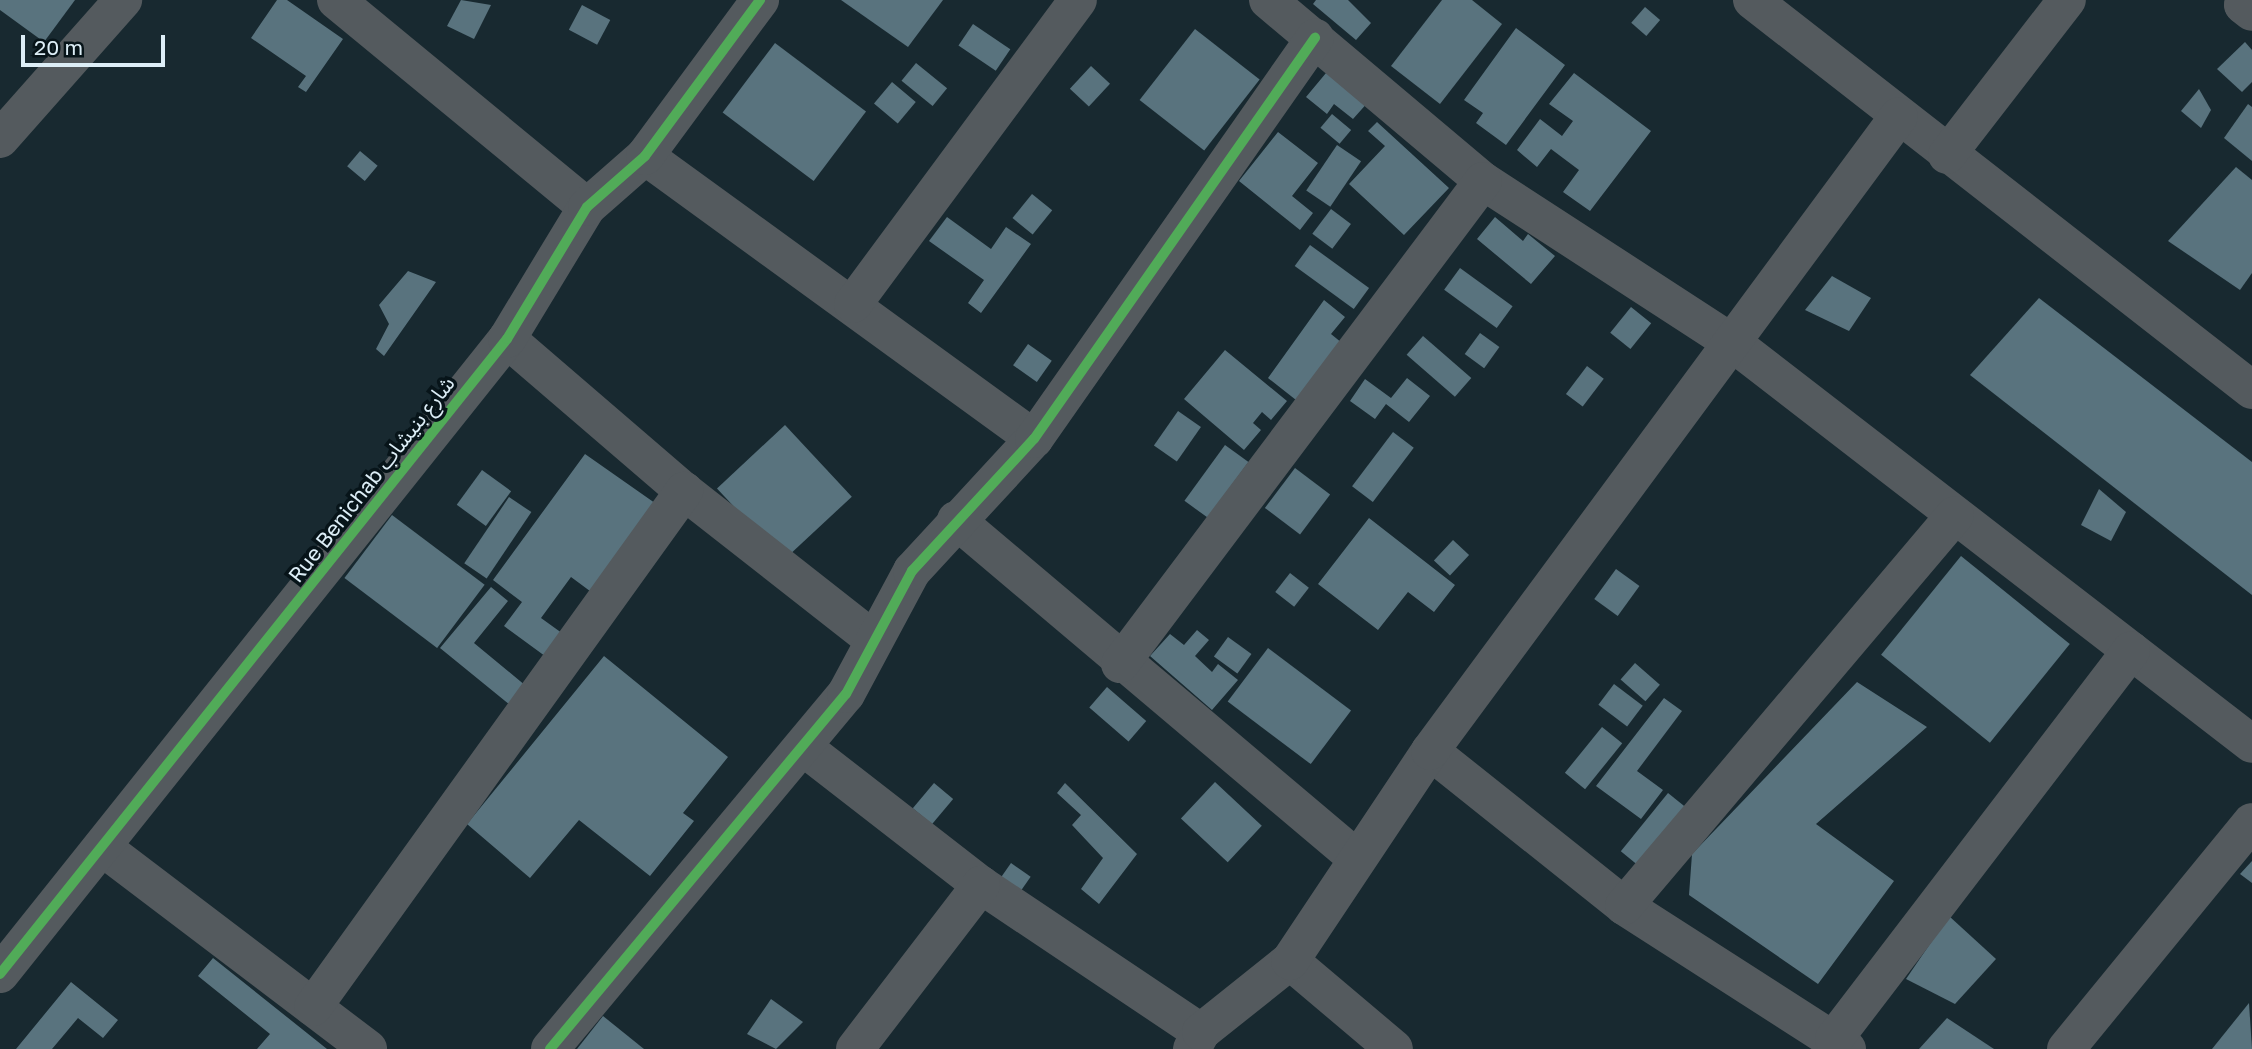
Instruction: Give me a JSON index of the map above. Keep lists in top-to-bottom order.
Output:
{
  "streets": {
    "street": ["Rue Benichab شارع بنيشاب"]
  },
  "scale_bar": "20 m"
}
